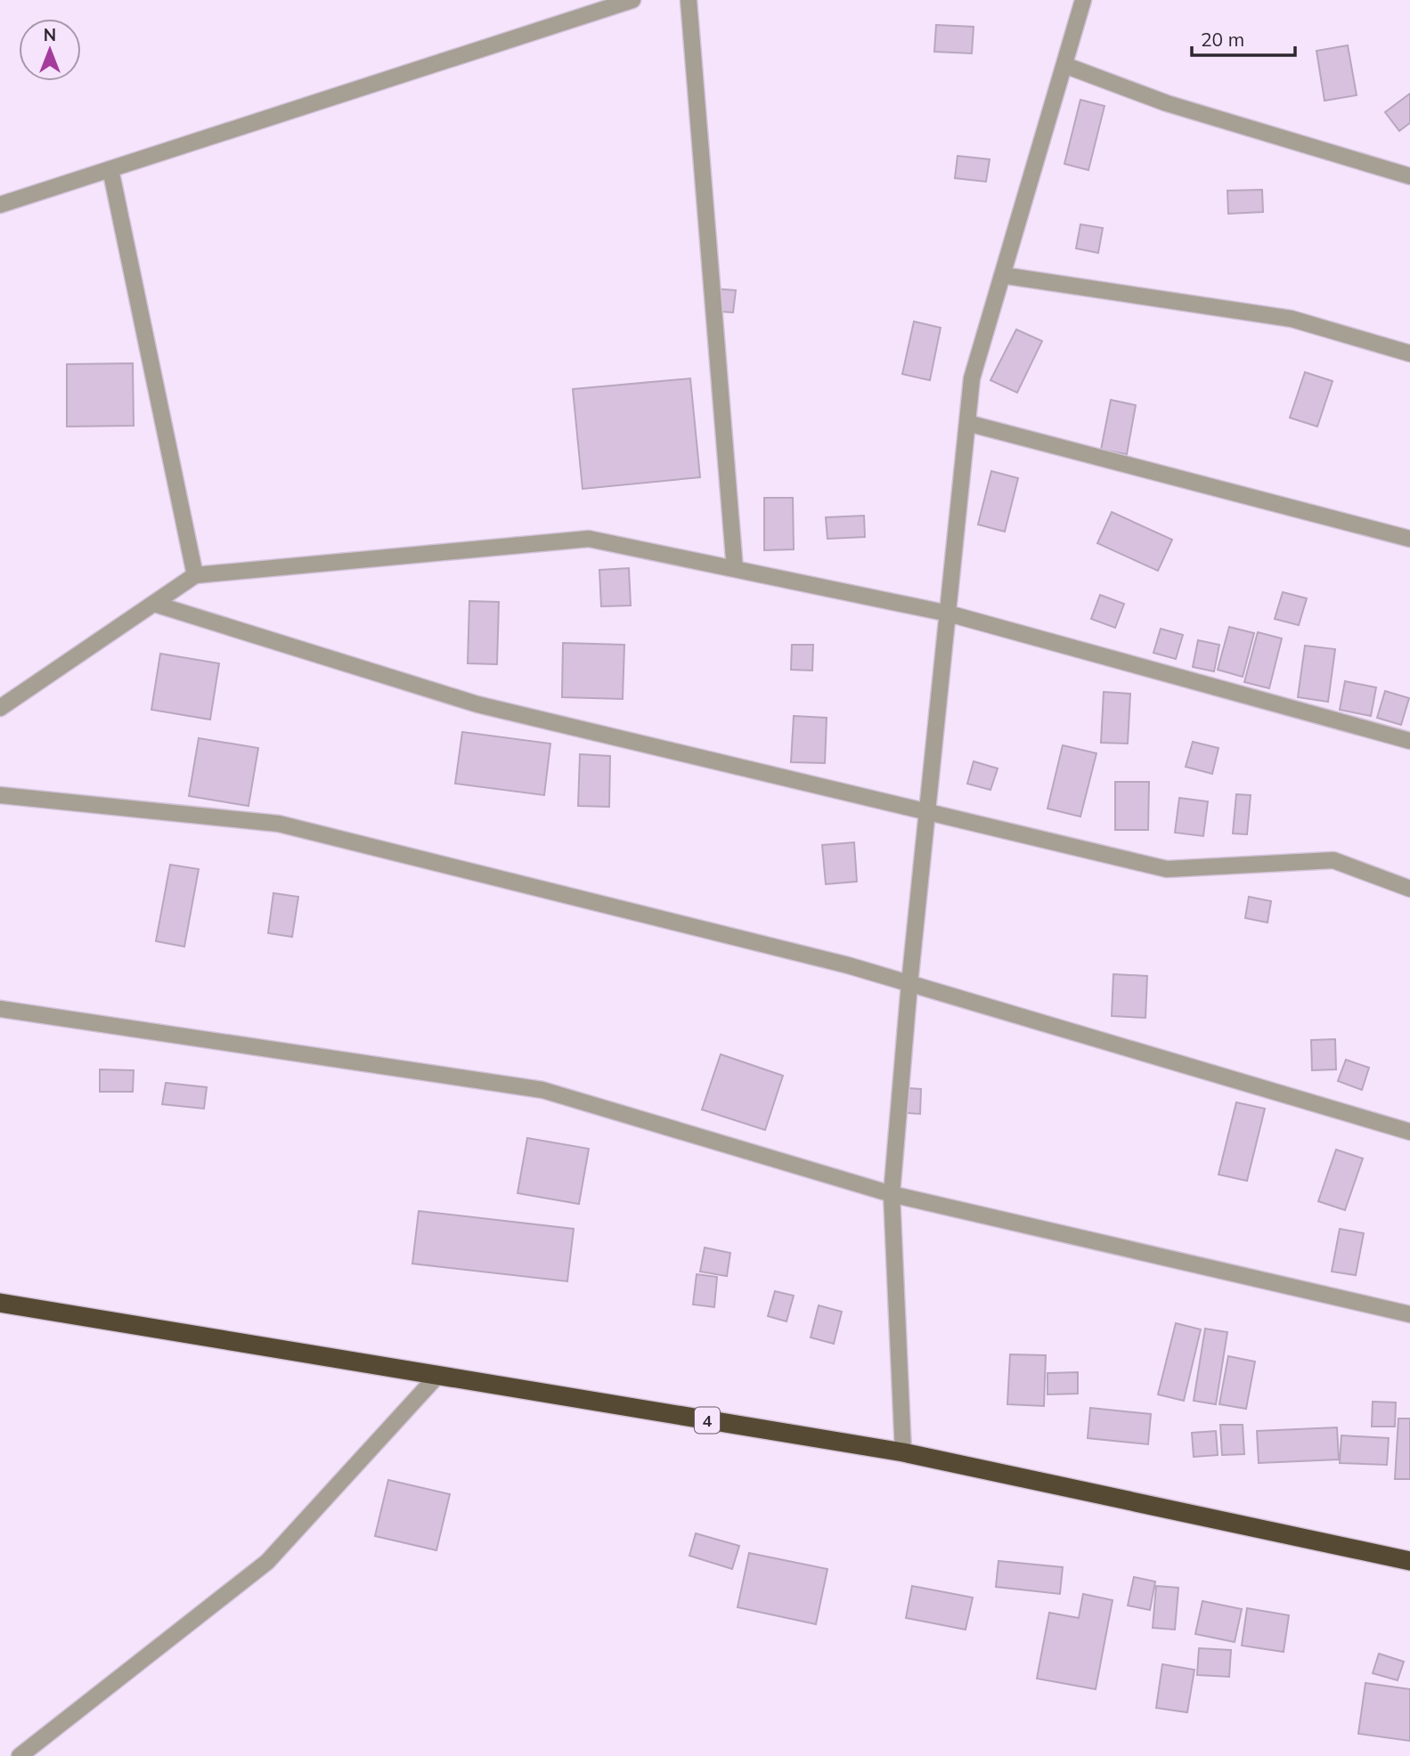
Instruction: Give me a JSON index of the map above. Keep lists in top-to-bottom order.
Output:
{
  "streets": {
    "highway": ["4"]
  },
  "scale_bar": "20 m",
  "north": "top"
}
